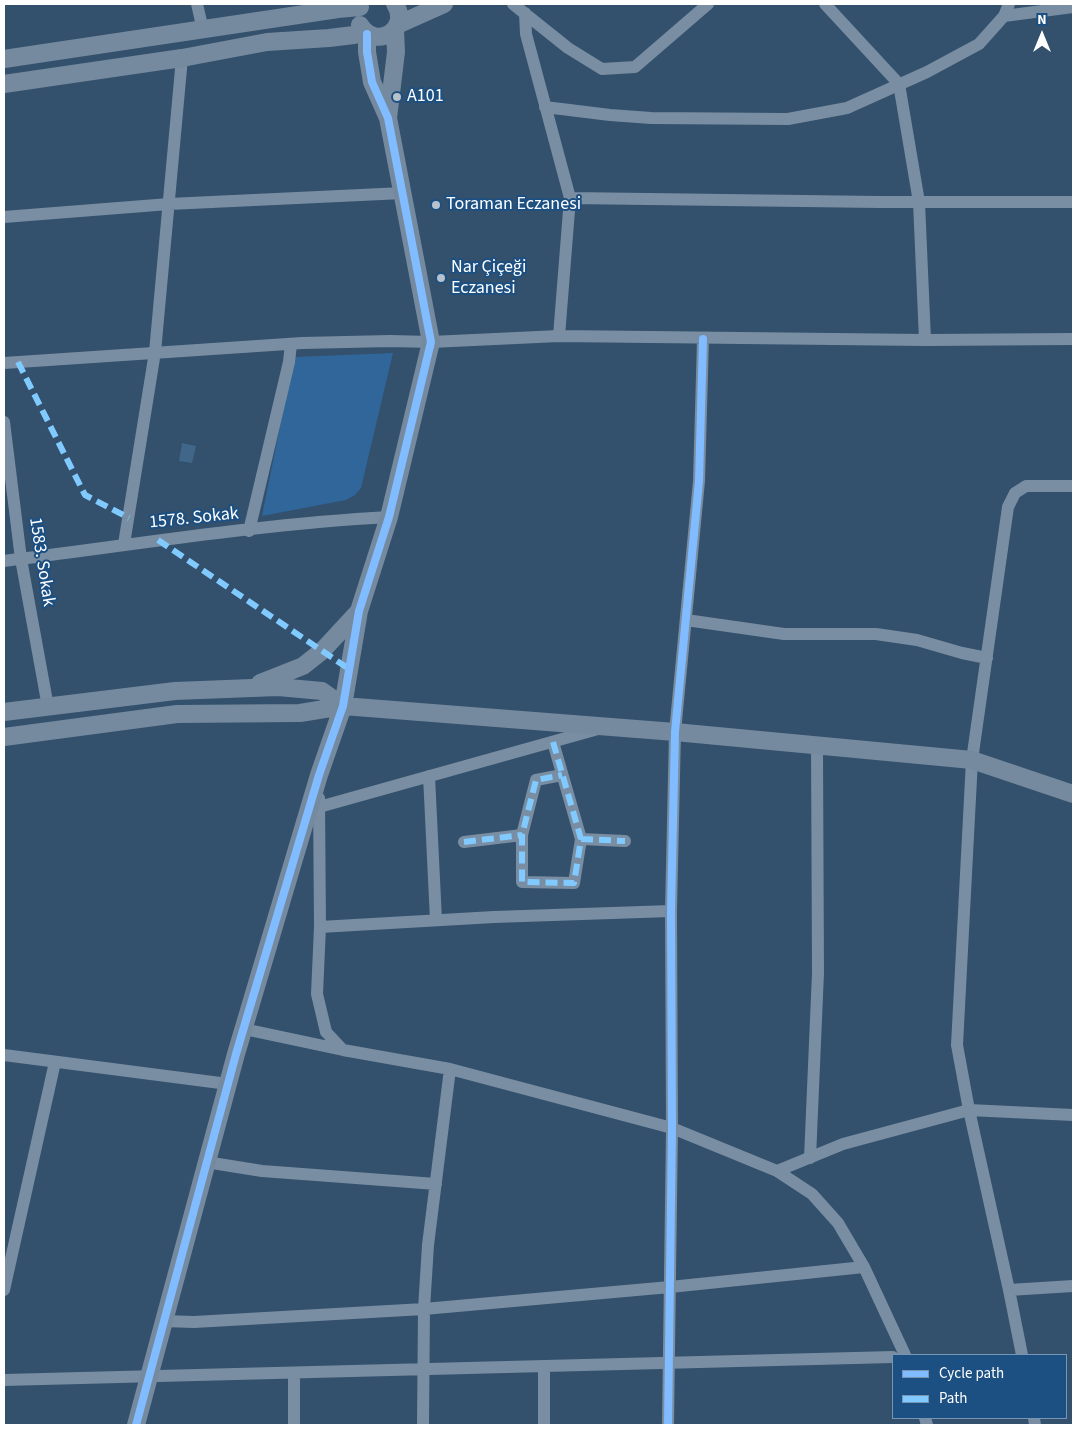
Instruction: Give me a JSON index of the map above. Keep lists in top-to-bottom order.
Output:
{
  "streets": {
    "street": ["1578. Sokak", "1583. Sokak"]
  },
  "crossings": [
    ["1578. Sokak", "1583. Sokak"]
  ],
  "places": ["A101", "Toraman Eczanesi", "Nar Çiçeği Eczanesi"],
  "legend": ["Cycle path", "Path"],
  "north": "top"
}
